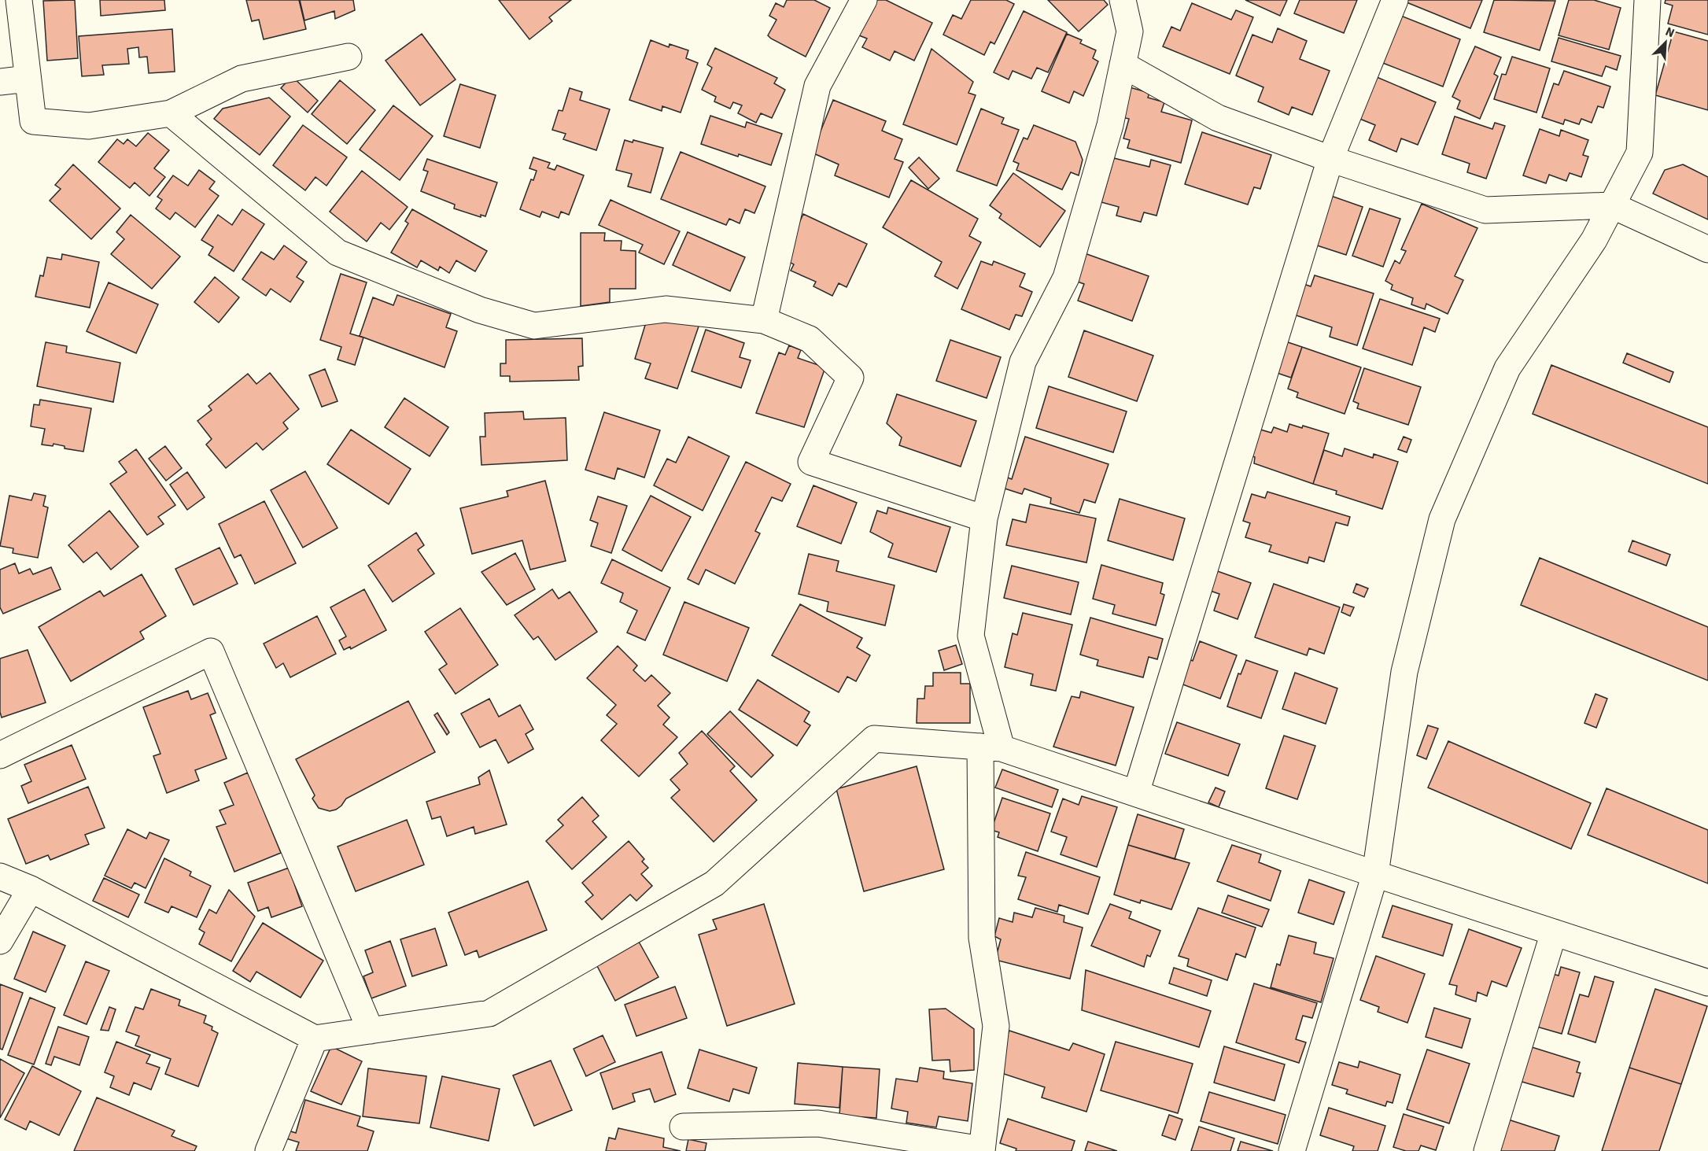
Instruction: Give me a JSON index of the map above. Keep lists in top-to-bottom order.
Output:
{
  "north": "top right"
}
